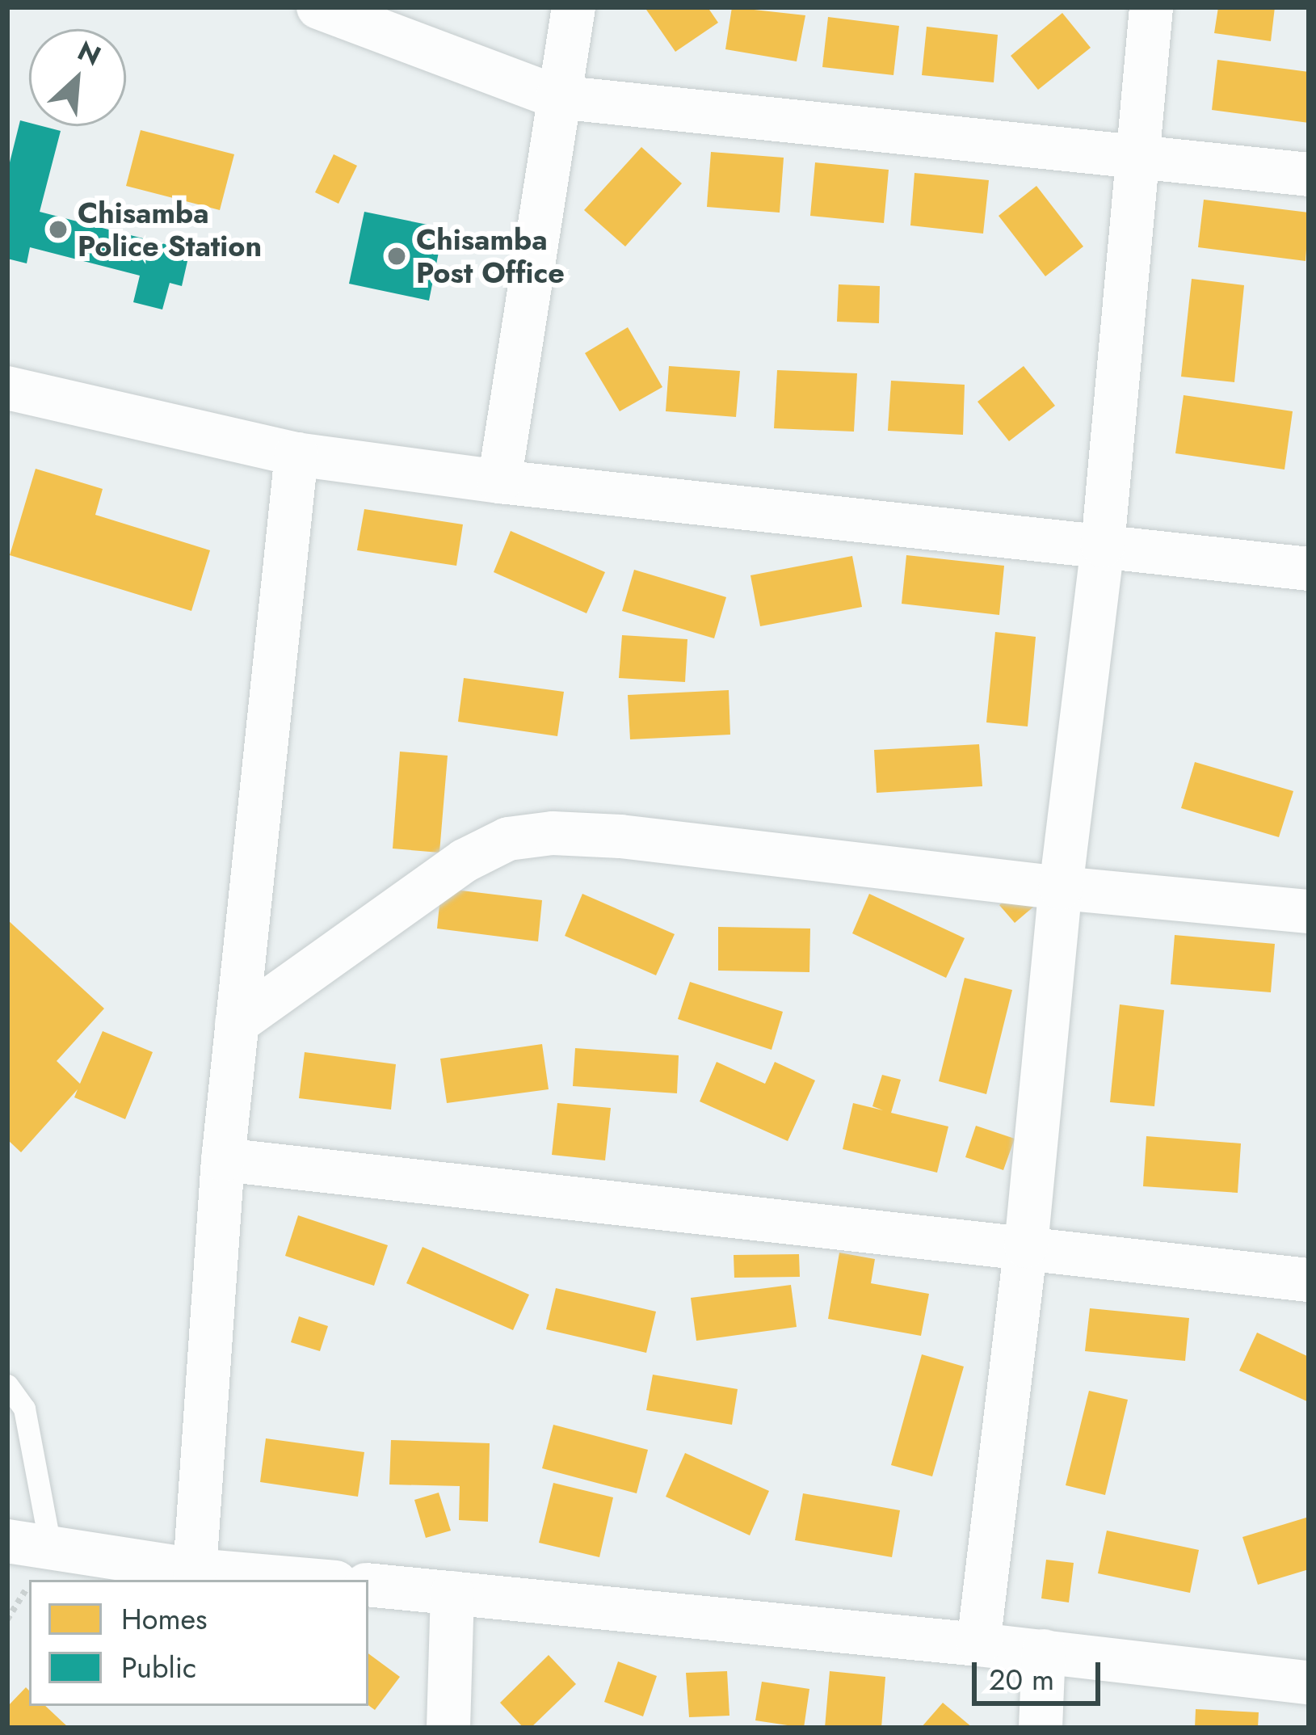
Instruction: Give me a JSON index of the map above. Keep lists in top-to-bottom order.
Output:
{
  "places": ["Chisamba Police Station", "Chisamba Post Office"],
  "legend": ["Homes", "Public"],
  "scale_bar": "20 m",
  "north": "top right"
}
